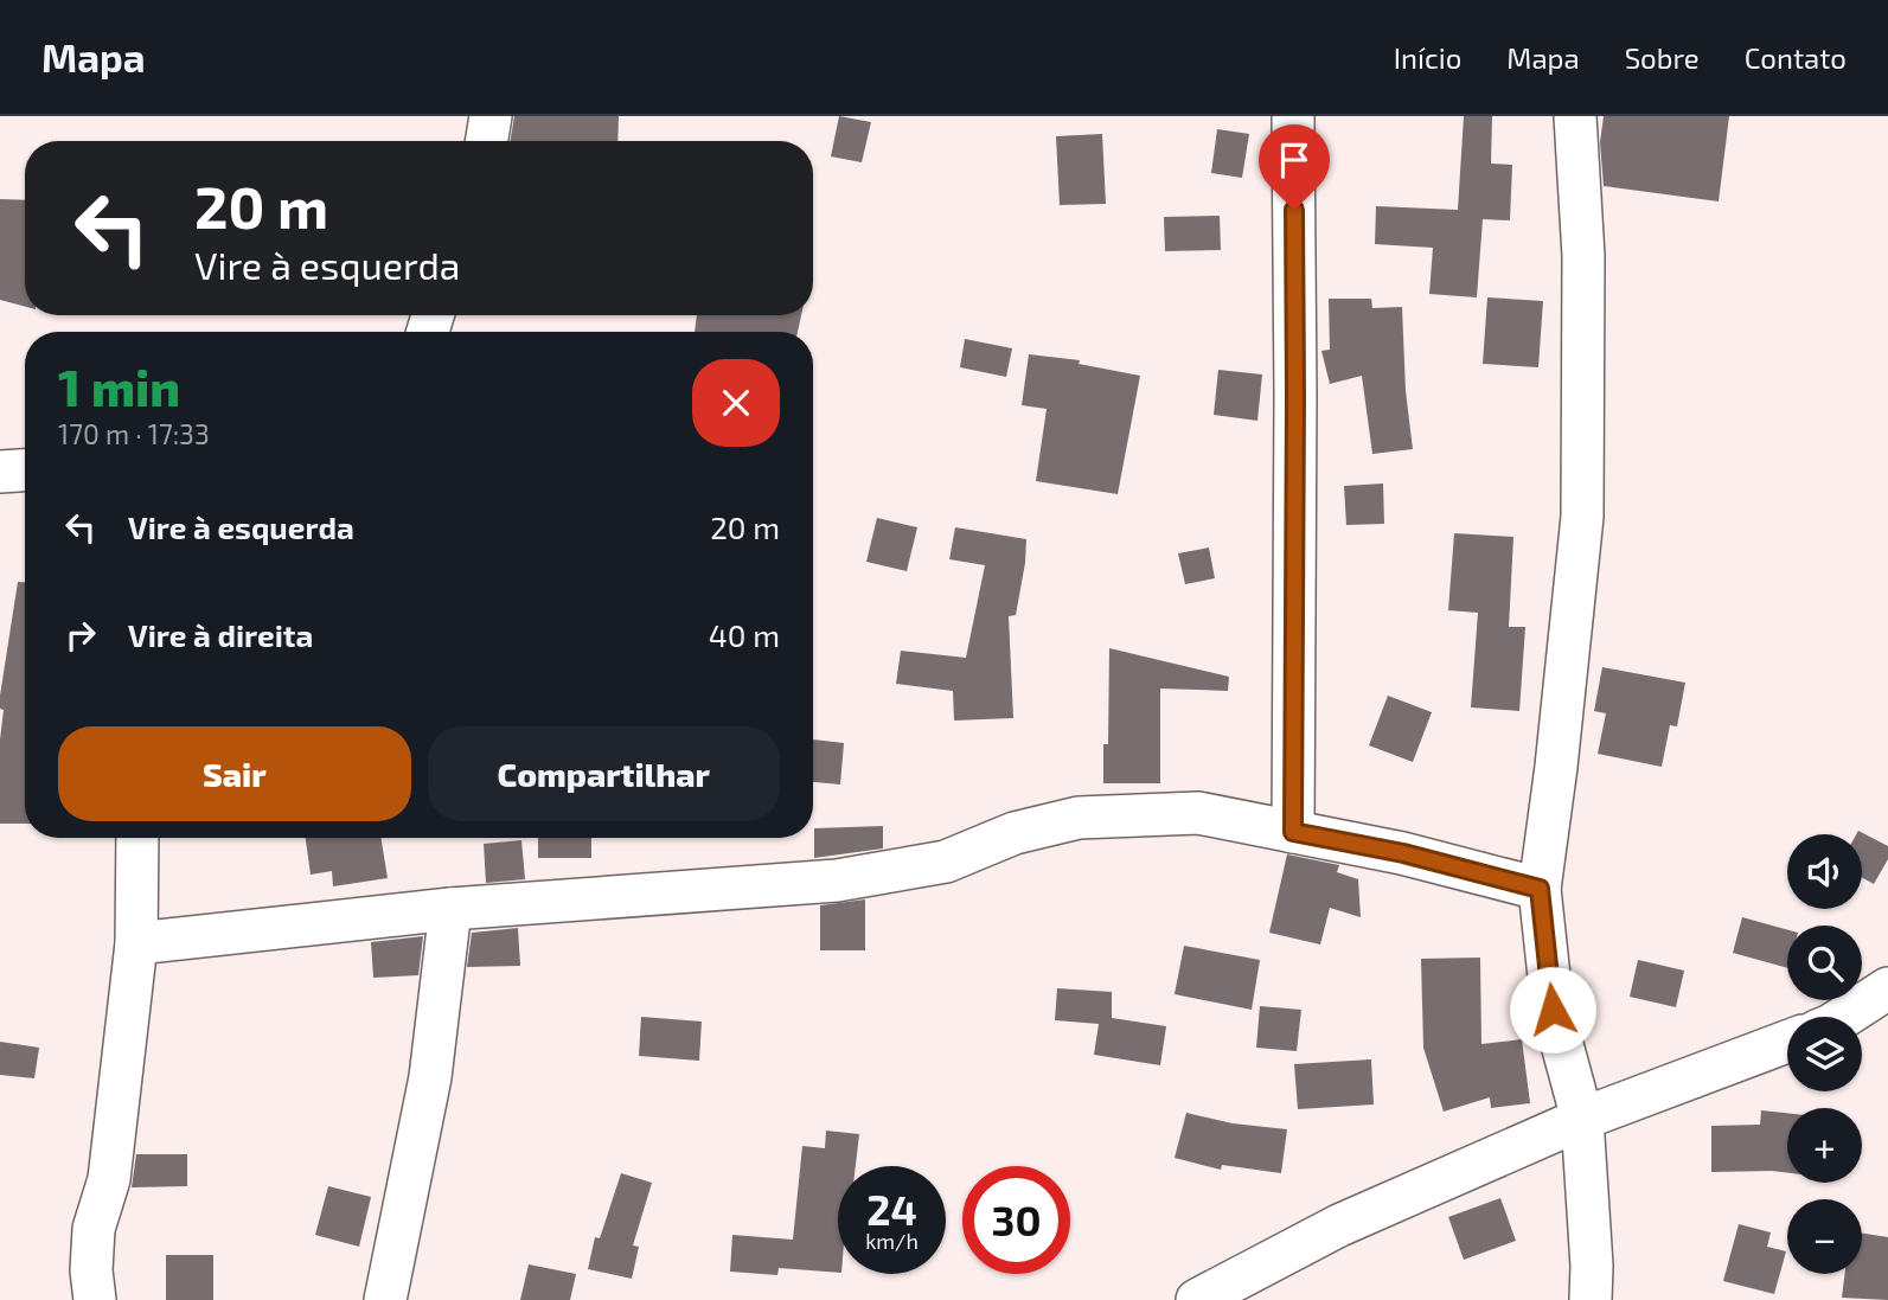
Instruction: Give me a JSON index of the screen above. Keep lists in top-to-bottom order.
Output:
{
  "page": {
    "header": "Mapa",
    "nav": [
      "Início",
      "Mapa",
      "Sobre",
      "Contato"
    ],
    "turn": ["20 m", "Vire à esquerda"],
    "heading": ["1 min", "170 m · 17:33"],
    "list": [
      {
        "name": "Vire à esquerda",
        "value": "20 m"
      },
      {
        "name": "Vire à direita",
        "value": "40 m"
      }
    ],
    "buttons": ["Sair", "Compartilhar"],
    "map_buttons": ["+", "−"],
    "speed": "24 km/h",
    "limit": "30"
  }
}
